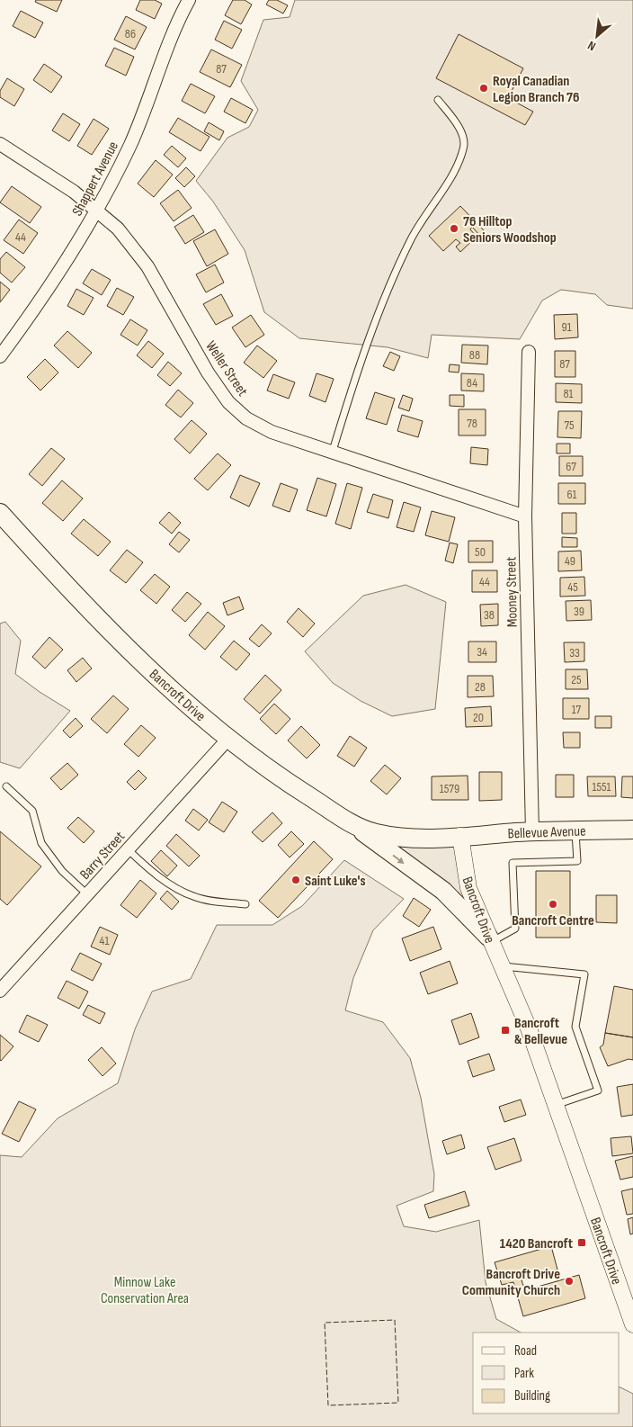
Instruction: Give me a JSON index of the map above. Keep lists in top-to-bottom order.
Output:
{
  "streets": {
    "main road": ["Bancroft Drive", "Bellevue Avenue"],
    "street": [
      "Shappert Avenue",
      "Weller Street",
      "Mooney Street",
      "Barry Street"
    ]
  },
  "crossings": [
    ["Shappert Avenue", "Weller Street"],
    ["Weller Street", "Mooney Street"],
    ["Mooney Street", "Bellevue Avenue"],
    ["Bancroft Drive", "Bellevue Avenue"],
    ["Bancroft Drive", "Barry Street"]
  ],
  "parks": ["Minnow Lake Conservation Area"],
  "places": {
    "other": [
      "Royal Canadian Legion Branch 76",
      "76 Hilltop Seniors Woodshop",
      "Saint Luke's",
      "Bancroft Centre",
      "Bancroft Drive Community Church"
    ],
    "transit": ["Bancroft & Bellevue", "1420 Bancroft"]
  },
  "house_numbers": [
    "86",
    "87",
    "44",
    "91",
    "88",
    "87",
    "84",
    "81",
    "78",
    "75",
    "67",
    "61",
    "50",
    "49",
    "44",
    "45",
    "39",
    "38",
    "34",
    "33",
    "25",
    "28",
    "17",
    "20",
    "1551",
    "1579",
    "41"
  ],
  "legend": ["Road", "Park", "Building"],
  "north": "bottom left"
}
